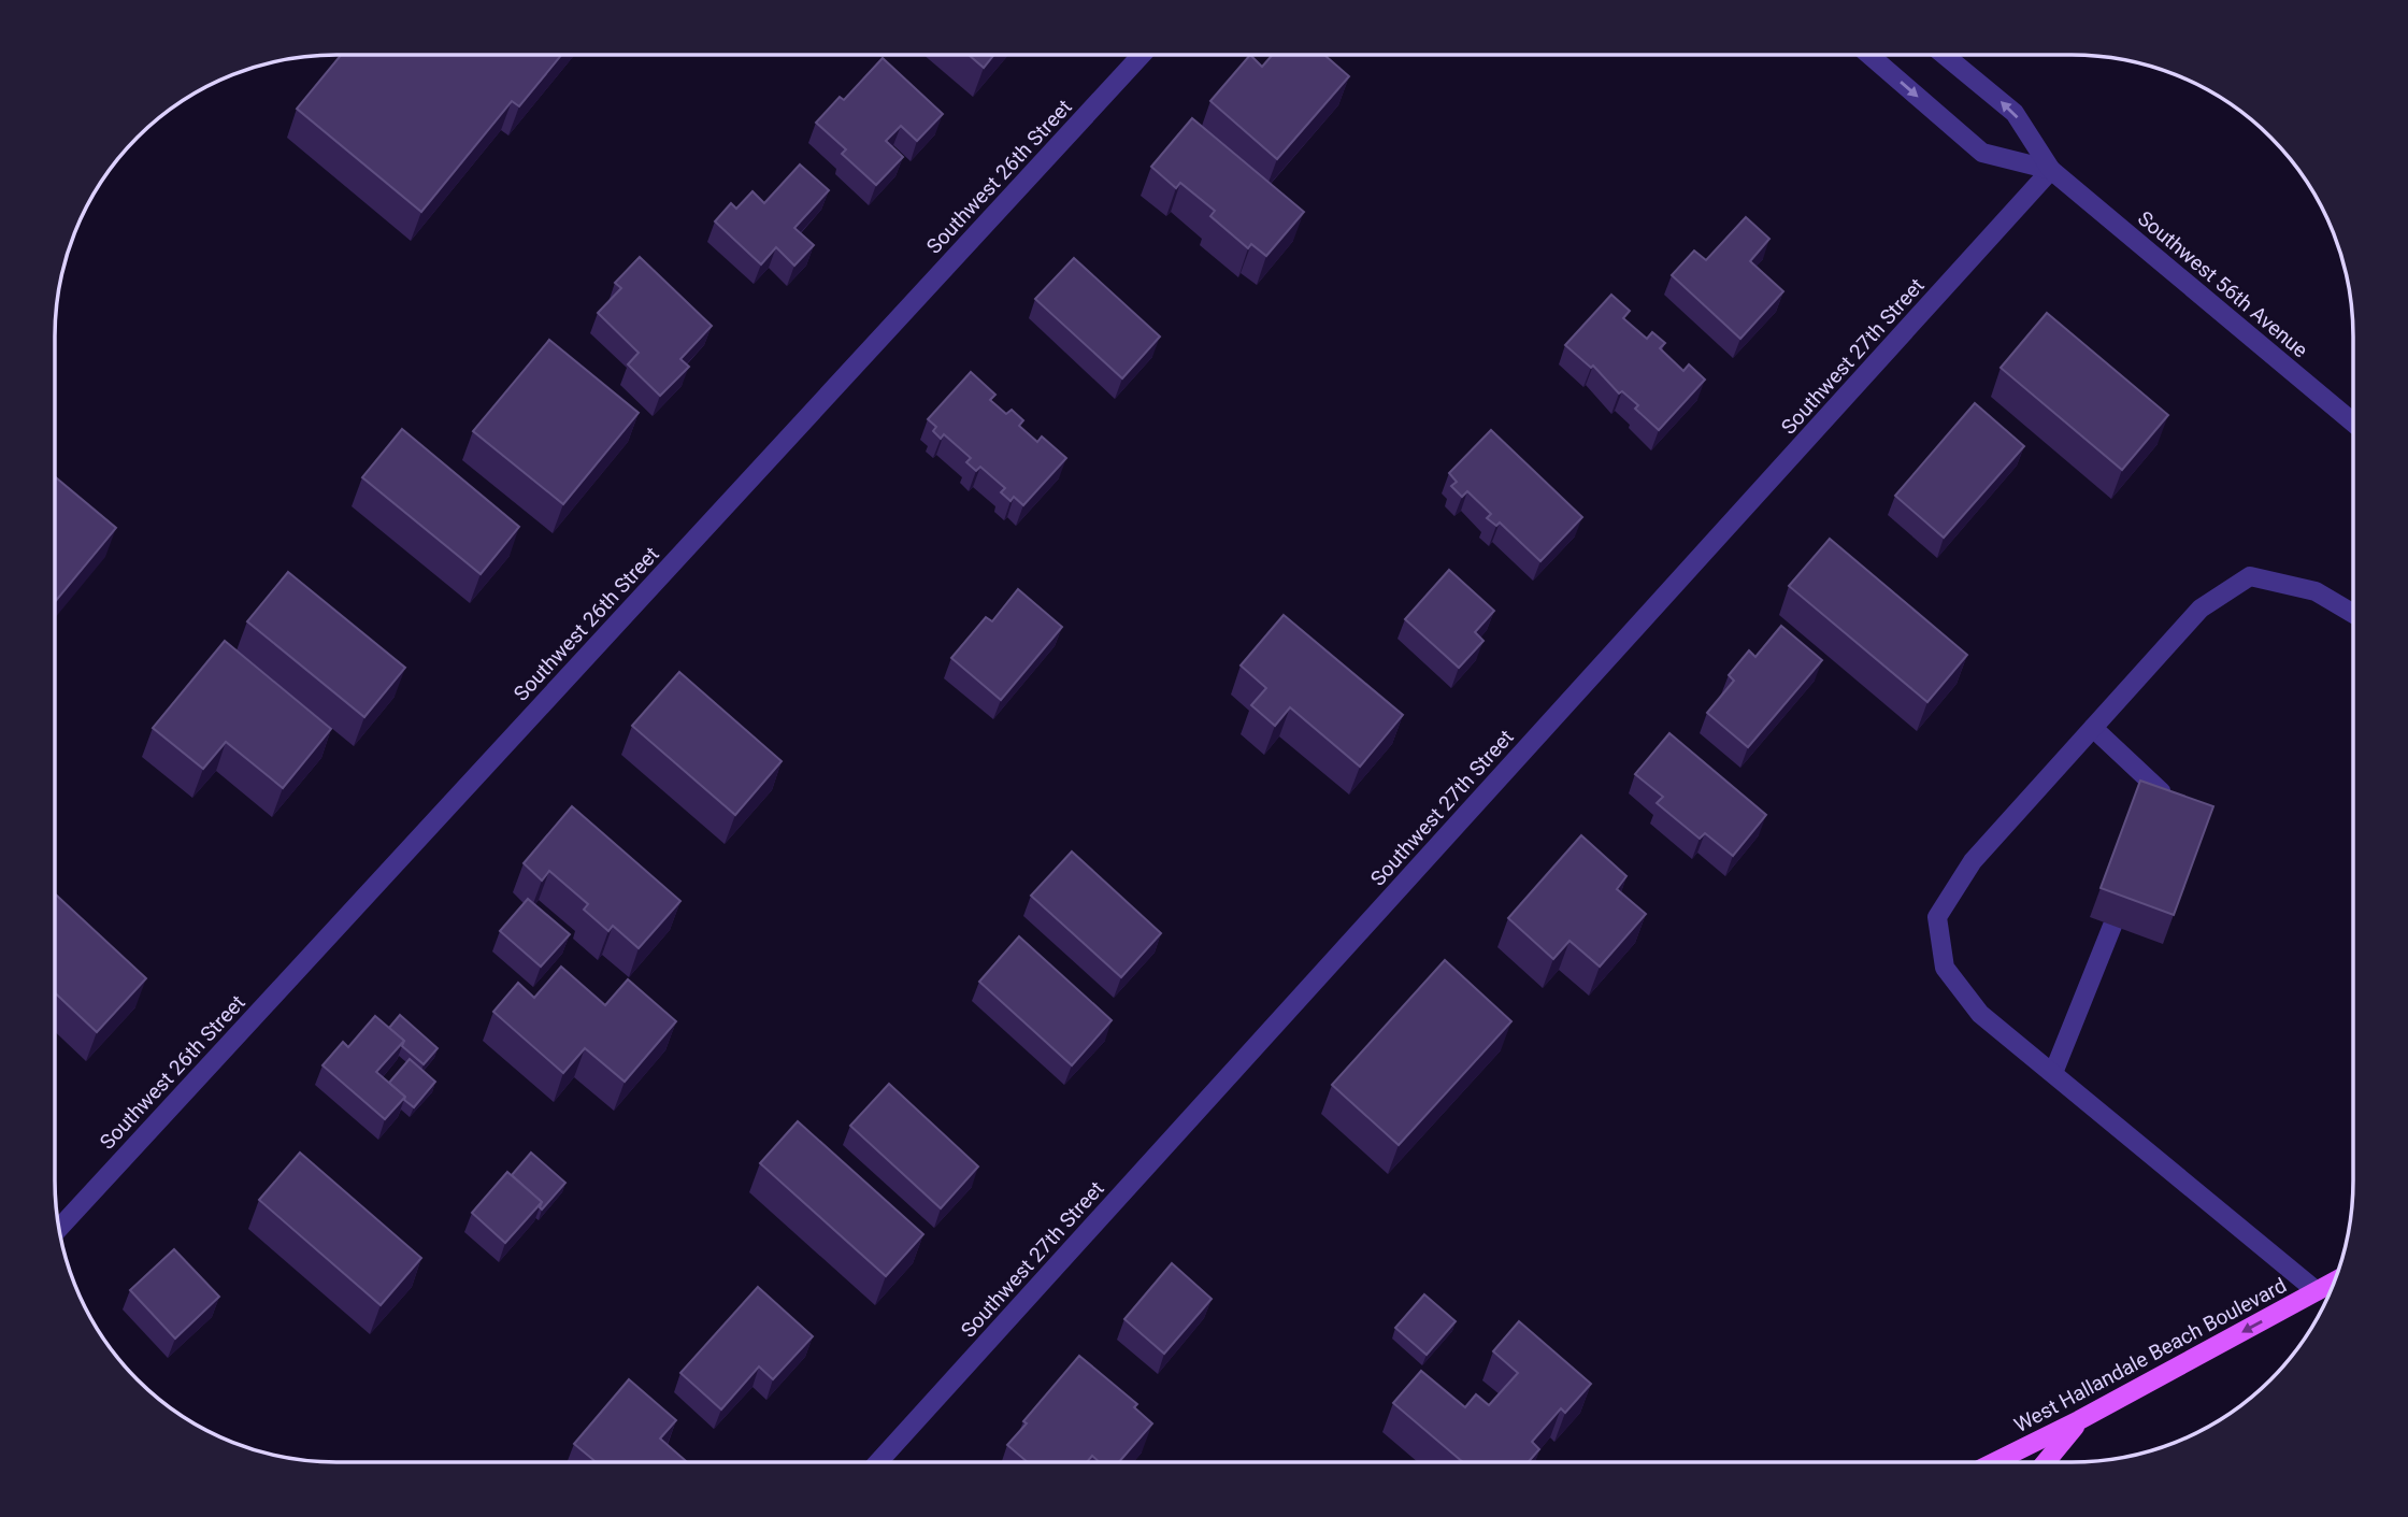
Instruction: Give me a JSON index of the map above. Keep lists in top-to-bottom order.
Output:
{
  "streets": {
    "main road": ["West Hallandale Beach Boulevard"],
    "street": ["Southwest 26th Street", "Southwest 56th Avenue", "Southwest 27th Street"]
  },
  "crossings": [
    ["Southwest 56th Avenue", "Southwest 27th Street"]
  ],
  "one_way": ["West Hallandale Beach Boulevard"]
}
